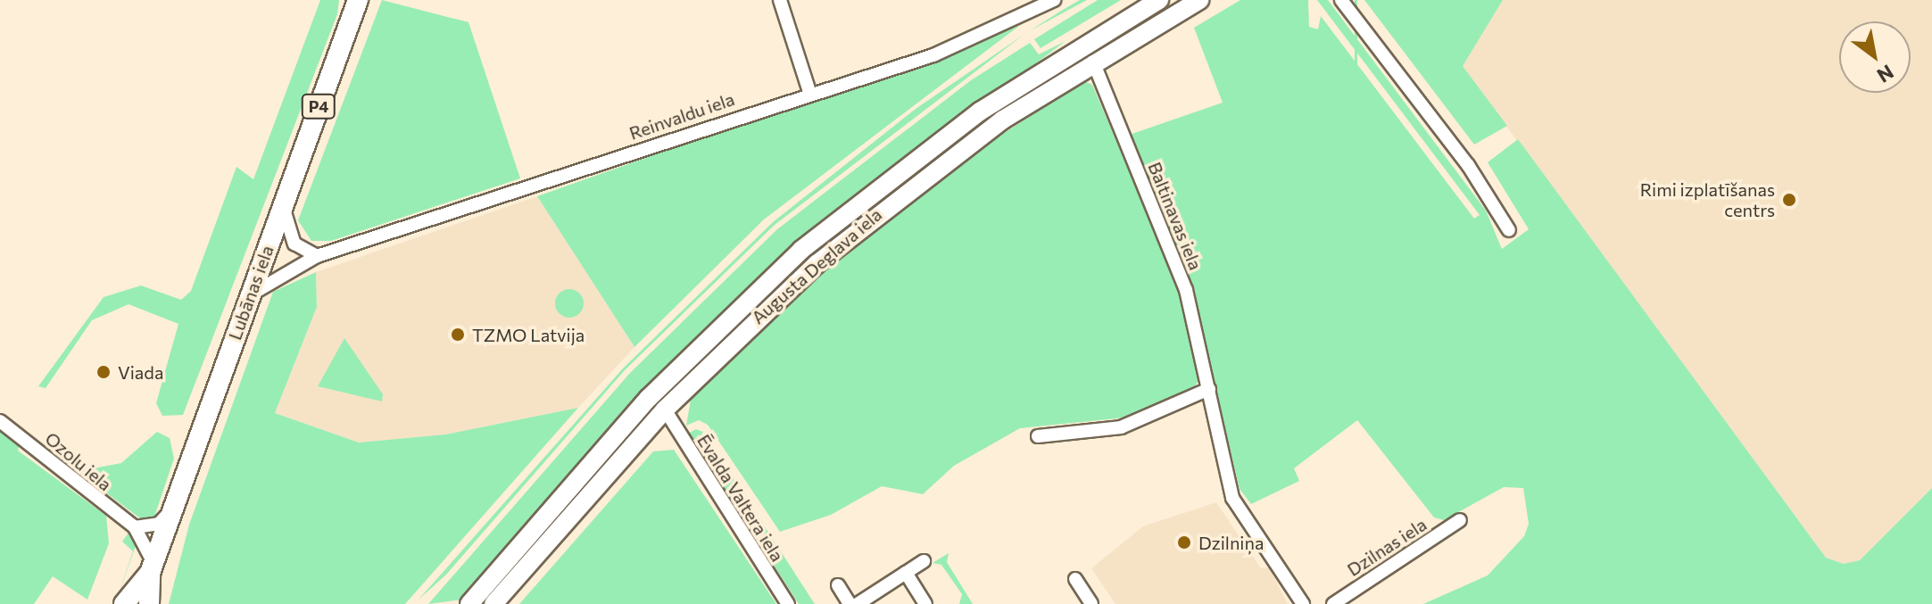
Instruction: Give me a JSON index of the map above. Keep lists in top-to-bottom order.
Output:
{
  "streets": {
    "main road": ["P4", "Augusta Deglava iela", "Lubānas iela"],
    "street": [
      "Reinvaldu iela",
      "Baltinavas iela",
      "Ozolu iela",
      "Ēvalda Valtera iela",
      "Dzilnas iela"
    ]
  },
  "crossings": [
    ["P4", "Lubānas iela"],
    ["P4", "Ozolu iela"],
    ["Reinvaldu iela", "Lubānas iela"],
    ["Baltinavas iela", "Augusta Deglava iela"],
    ["Augusta Deglava iela", "Ēvalda Valtera iela"],
    ["Lubānas iela", "Ozolu iela"]
  ],
  "places": [
    "Rimi izplatīšanas centrs",
    "TZMO Latvija",
    "Viada",
    "Dzilniņa"
  ],
  "north": "bottom right"
}
